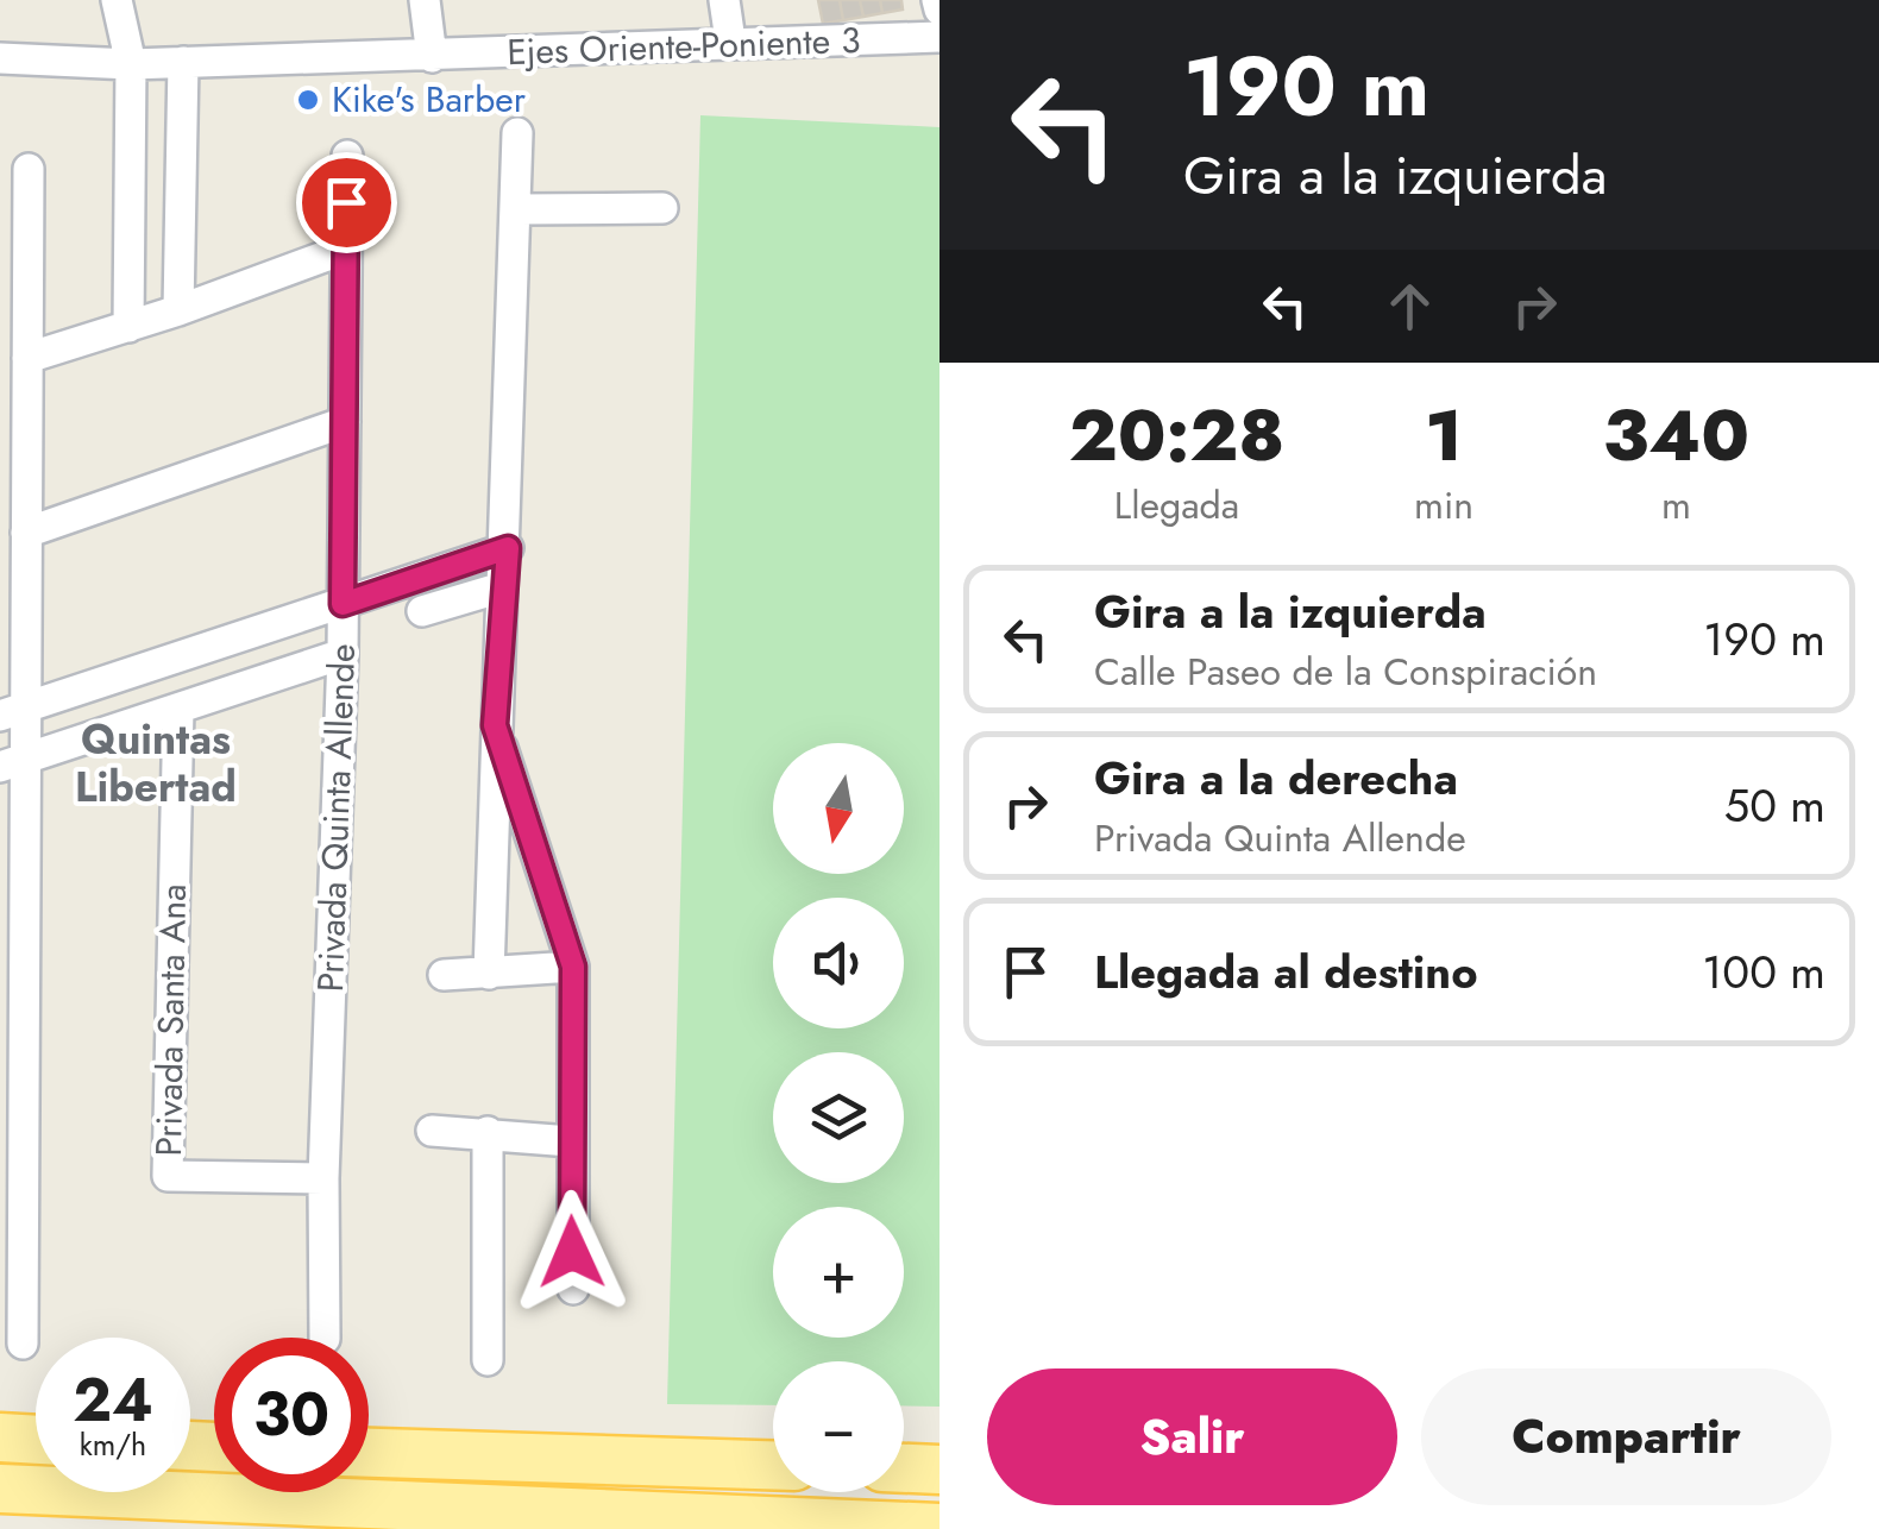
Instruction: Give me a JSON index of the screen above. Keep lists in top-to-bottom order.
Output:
{
  "streets": {
    "street": ["Ejes Oriente-Poniente 3", "Privada Quinta Allende", "Privada Santa Ana"]
  },
  "crossings": [
    ["Privada Quinta Allende", "Privada Santa Ana"]
  ],
  "districts": ["Quintas Libertad"],
  "places": ["Kike's Barber"],
  "north": "bottom",
  "page": {
    "turn": ["190 m", "Gira a la izquierda"],
    "eta": [
      "20:28",
      "Llegada",
      "1",
      "min",
      "340",
      "m"
    ],
    "list": [
      {
        "name": "Gira a la izquierda",
        "note": "Calle Paseo de la Conspiración",
        "value": "190 m"
      },
      {
        "name": "Gira a la derecha",
        "note": "Privada Quinta Allende",
        "value": "50 m"
      },
      {
        "name": "Llegada al destino",
        "value": "100 m"
      }
    ],
    "map_buttons": ["+", "−"],
    "speed": "24 km/h",
    "limit": "30",
    "buttons": ["Salir", "Compartir"]
  }
}
